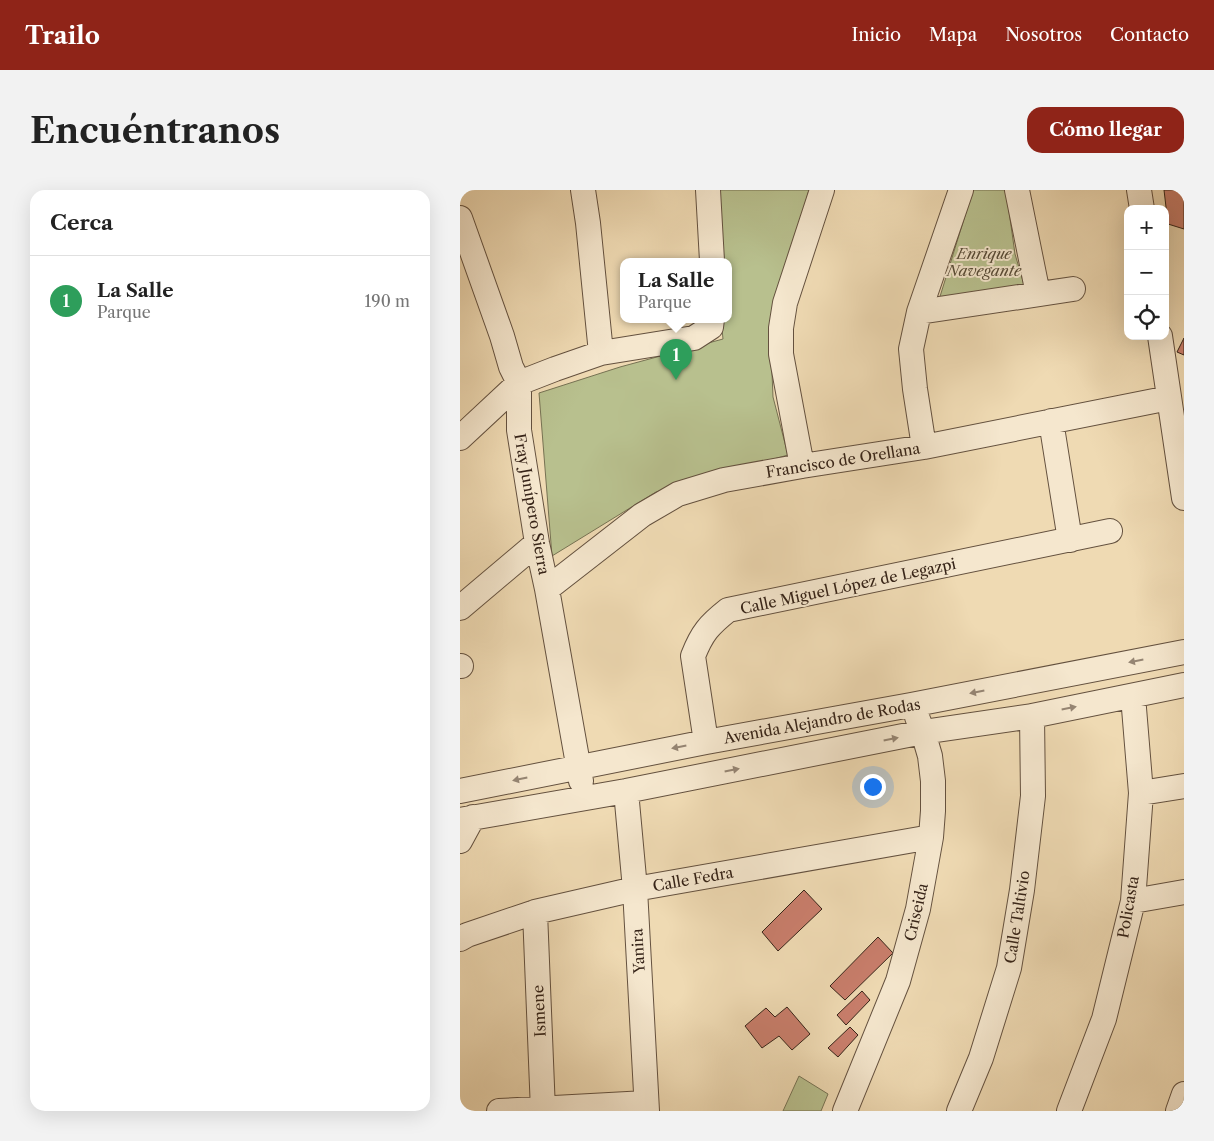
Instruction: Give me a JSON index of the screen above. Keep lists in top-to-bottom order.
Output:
{
  "streets": {
    "street": [
      "Francisco de Orellana",
      "Fray Junípero Sierra",
      "Calle Miguel López de Legazpi",
      "Avenida Alejandro de Rodas",
      "Calle Fedra",
      "Policasta",
      "Criseida",
      "Calle Taltivio",
      "Yanira",
      "Ismene"
    ]
  },
  "crossings": [
    ["Francisco de Orellana", "Fray Junípero Sierra"],
    ["Fray Junípero Sierra", "Avenida Alejandro de Rodas"],
    ["Calle Miguel López de Legazpi", "Avenida Alejandro de Rodas"],
    ["Avenida Alejandro de Rodas", "Policasta"],
    ["Avenida Alejandro de Rodas", "Criseida"],
    ["Avenida Alejandro de Rodas", "Calle Taltivio"],
    ["Avenida Alejandro de Rodas", "Yanira"],
    ["Calle Fedra", "Criseida"],
    ["Calle Fedra", "Yanira"],
    ["Calle Fedra", "Ismene"]
  ],
  "parks": ["Enrique Navegante"],
  "page": {
    "header": "Trailo",
    "nav": [
      "Inicio",
      "Mapa",
      "Nosotros",
      "Contacto"
    ],
    "buttons": "Cómo llegar",
    "title": "Encuéntranos",
    "heading": "Cerca",
    "map_buttons": ["+", "−"],
    "list": [
      {
        "mark": "1",
        "name": "La Salle",
        "note": "Parque",
        "value": "190 m"
      }
    ],
    "popup": ["La Salle", "Parque"],
    "pins": "1"
  }
}
